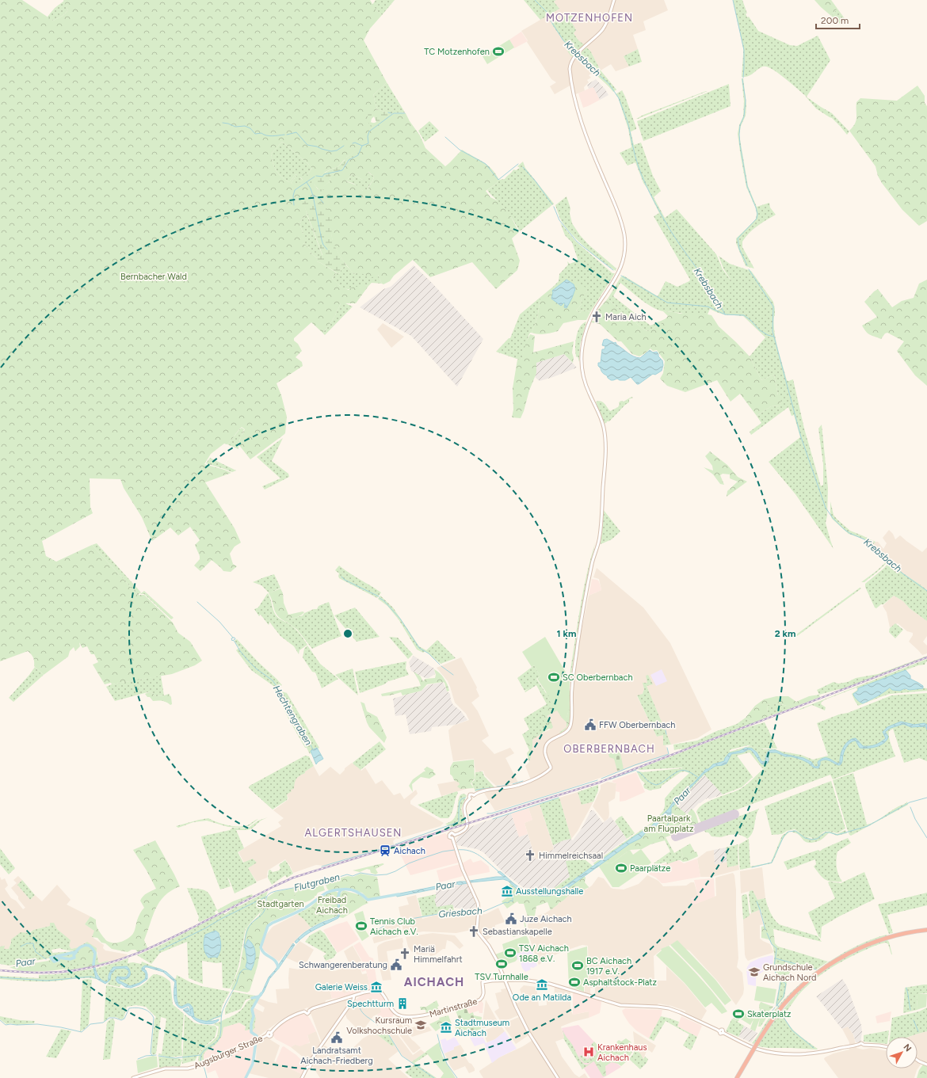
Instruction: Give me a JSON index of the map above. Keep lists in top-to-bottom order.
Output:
{
  "streets": {
    "main road": ["Martinstraße", "Augsburger Straße"]
  },
  "crossings": [
    ["Martinstraße", "Augsburger Straße"]
  ],
  "districts": [
    "MOTZENHOFEN",
    "OBERBERNBACH",
    "ALGERTSHAUSEN",
    "AICHACH"
  ],
  "water": [
    "Krebsbach",
    "Hechtengraben",
    "Paar",
    "Flutgraben",
    "Griesbach"
  ],
  "parks": [
    "Bernbacher Wald",
    "Paartalpark am Flugplatz",
    "Freibad Aichach",
    "Stadtgarten"
  ],
  "places": {
    "sports": [
      "TC Motzenhofen",
      "SC Oberbernbach",
      "Paarplätze",
      "Tennis Club Aichach e.V.",
      "TSV Aichach 1868 e.V.",
      "TSV Turnhalle",
      "BC Aichach 1917 e.V.",
      "Asphaltstock-Platz",
      "Skaterplatz"
    ],
    "church": [
      "Maria Aich",
      "Himmelreichsaal",
      "Sebastianskapelle",
      "Mariä Himmelfahrt"
    ],
    "public building": [
      "FFW Oberbernbach",
      "Juze Aichach",
      "Schwangerenberatung",
      "Landratsamt Aichach-Friedberg"
    ],
    "station": ["Aichach"],
    "museum": [
      "Ausstellungshalle",
      "Ode an Matilda",
      "Galerie Weiss",
      "Stadtmuseum Aichach"
    ],
    "school or university": ["Grundschule Aichach Nord", "Kursraum Volkshochschule"],
    "building": ["Spechtturm"],
    "hospital": ["Krankenhaus Aichach"]
  },
  "scale_bar": "200 m",
  "north": "top right",
  "rings": ["1 km", "2 km"]
}
